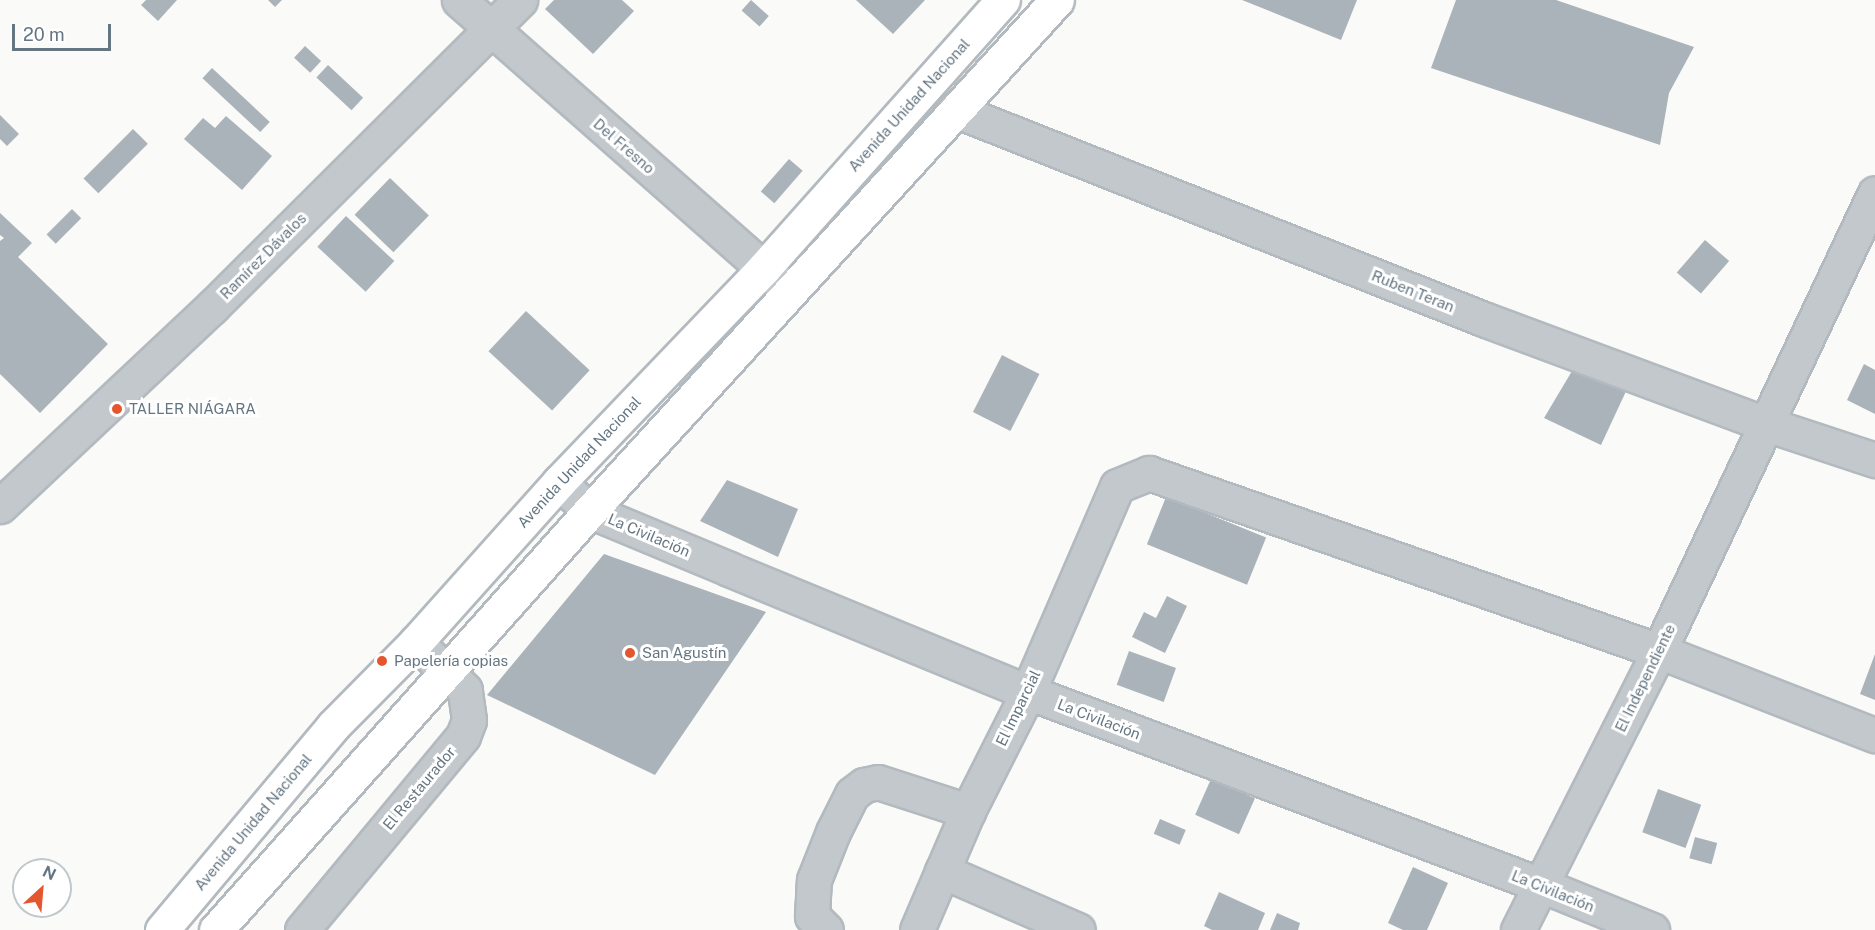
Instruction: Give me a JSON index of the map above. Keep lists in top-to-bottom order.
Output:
{
  "streets": {
    "main road": ["Avenida Unidad Nacional"],
    "street": [
      "Del Fresno",
      "Ramírez Dávalos",
      "Ruben Teran",
      "La Civilación",
      "El Independiente",
      "El Imparcial",
      "El Restaurador"
    ]
  },
  "crossings": [
    ["Avenida Unidad Nacional", "Del Fresno"],
    ["Avenida Unidad Nacional", "La Civilación"],
    ["Avenida Unidad Nacional", "El Restaurador"],
    ["Del Fresno", "Ramírez Dávalos"],
    ["Ruben Teran", "El Independiente"],
    ["La Civilación", "El Independiente"],
    ["La Civilación", "El Imparcial"],
    ["El Independiente", "El Imparcial"]
  ],
  "places": ["TALLER NIÁGARA", "San Agustín", "Papelería copias"],
  "scale_bar": "20 m",
  "north": "top right"
}
